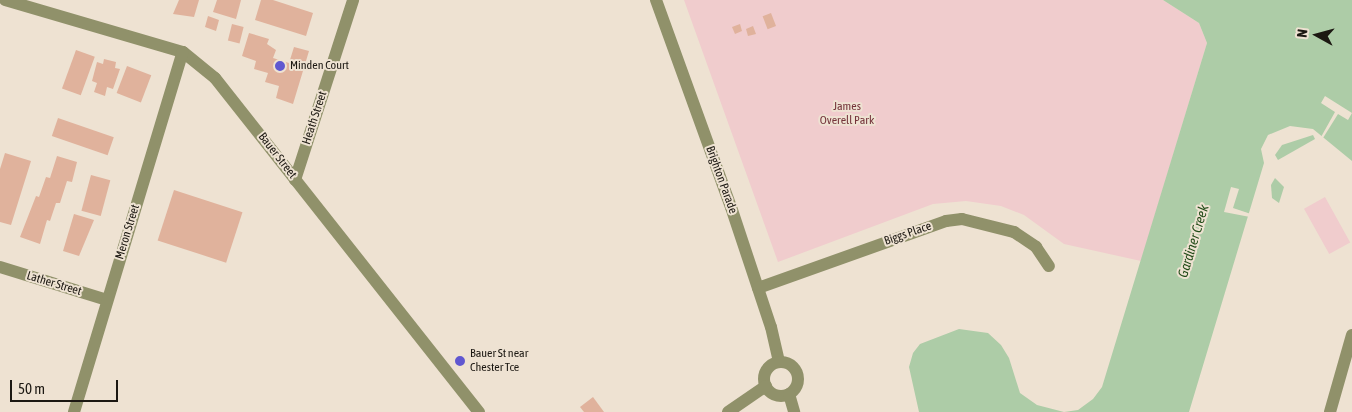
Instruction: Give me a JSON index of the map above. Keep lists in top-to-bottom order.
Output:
{
  "streets": {
    "street": [
      "Heath Street",
      "Bauer Street",
      "Brighton Parade",
      "Meron Street",
      "Biggs Place",
      "Lather Street"
    ]
  },
  "crossings": [
    ["Heath Street", "Bauer Street"],
    ["Bauer Street", "Meron Street"],
    ["Brighton Parade", "Biggs Place"],
    ["Meron Street", "Lather Street"]
  ],
  "water": ["Gardiner Creek"],
  "parks": ["James Overell Park"],
  "places": ["Minden Court", "Bauer St near Chester Tce"],
  "scale_bar": "50 m",
  "north": "left"
}
